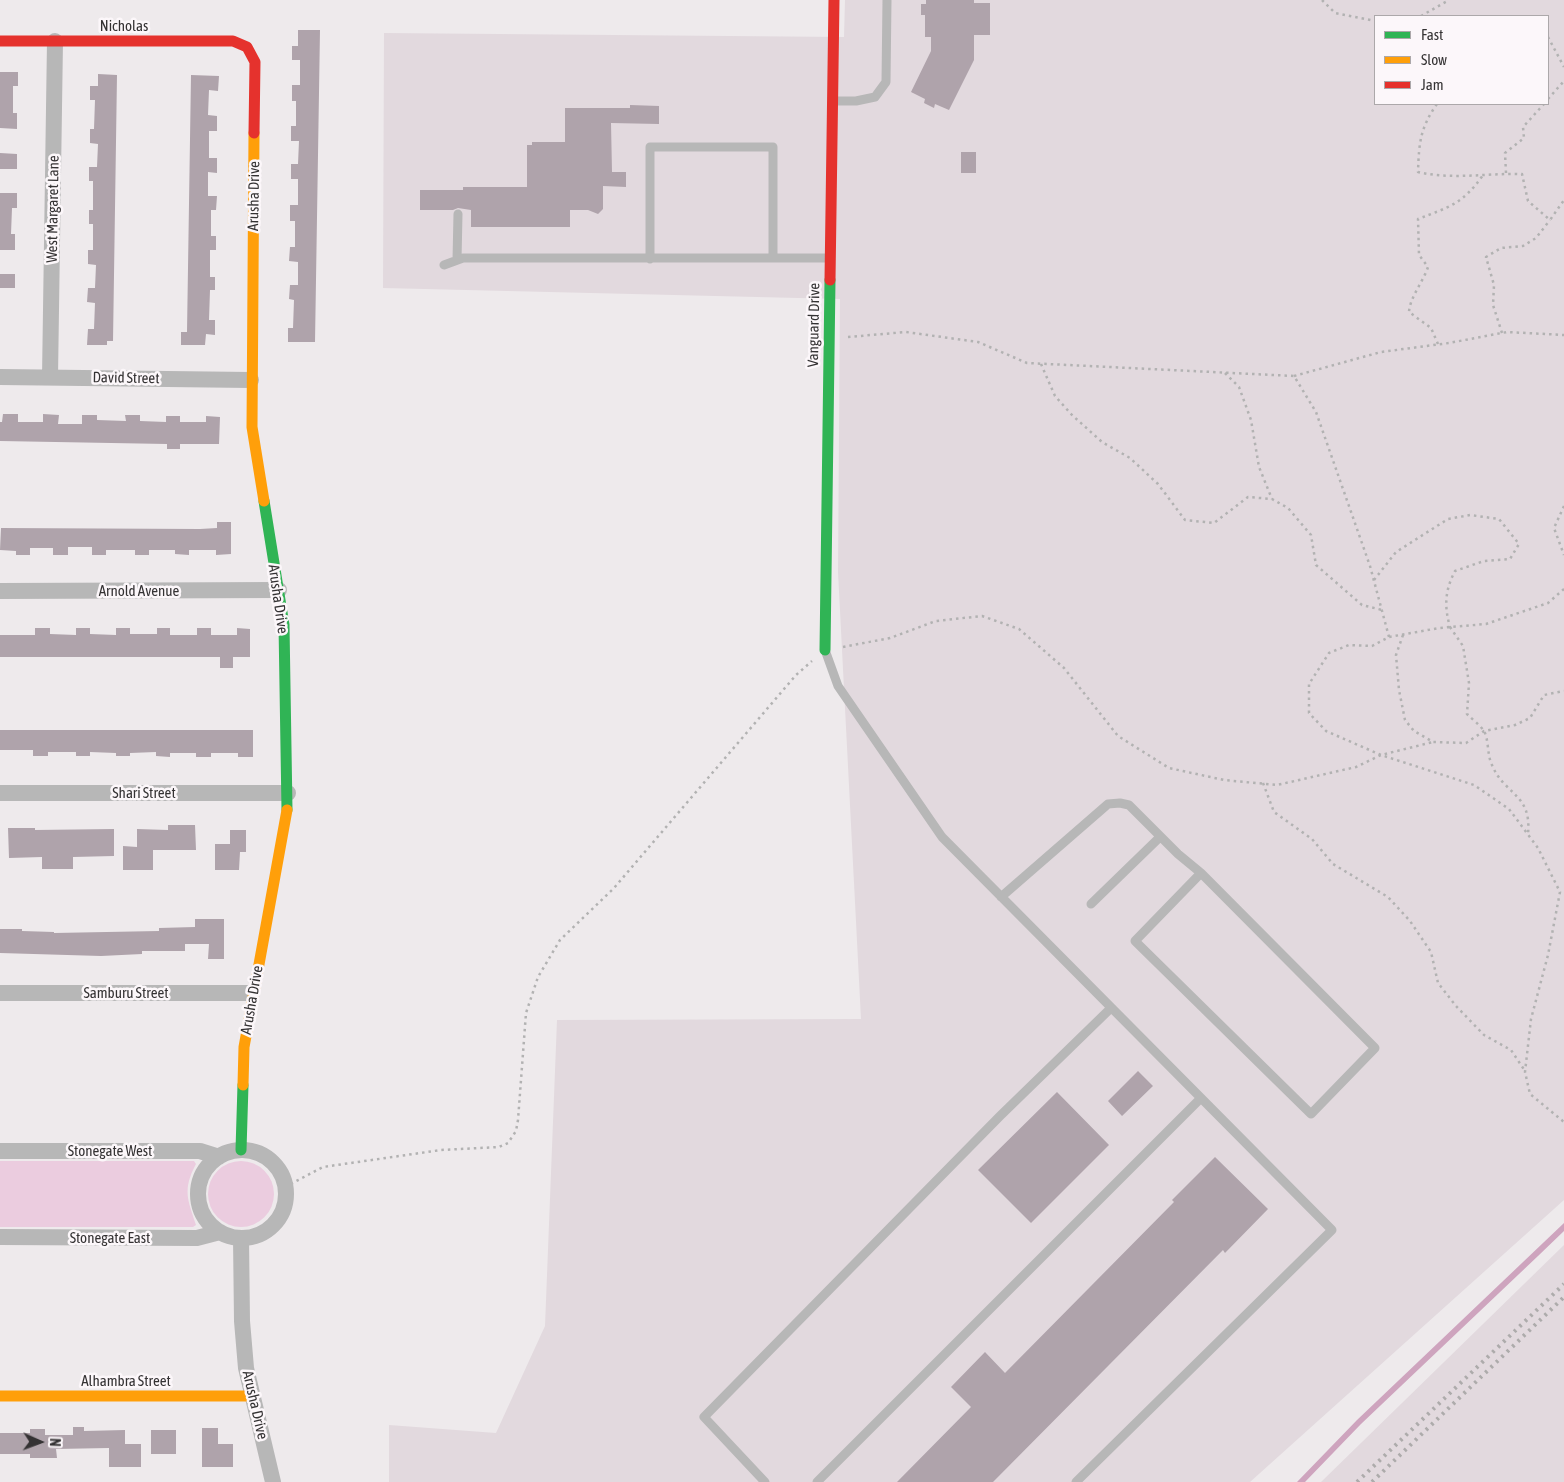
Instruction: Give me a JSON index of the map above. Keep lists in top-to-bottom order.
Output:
{
  "streets": {
    "street": [
      "Nicholas",
      "Arusha Drive",
      "West Margaret Lane",
      "Vanguard Drive",
      "David Street",
      "Arnold Avenue",
      "Shari Street",
      "Samburu Street",
      "Stonegate West",
      "Stonegate East",
      "Alhambra Street"
    ]
  },
  "crossings": [
    ["Nicholas", "Arusha Drive"],
    ["Nicholas", "West Margaret Lane"],
    ["Arusha Drive", "David Street"],
    ["Arusha Drive", "Arnold Avenue"],
    ["Arusha Drive", "Shari Street"],
    ["Arusha Drive", "Samburu Street"],
    ["Arusha Drive", "Stonegate West"],
    ["Arusha Drive", "Stonegate East"],
    ["Arusha Drive", "Alhambra Street"],
    ["West Margaret Lane", "David Street"],
    ["Stonegate West", "Stonegate East"]
  ],
  "legend": ["Fast", "Slow", "Jam"],
  "north": "right"
}
